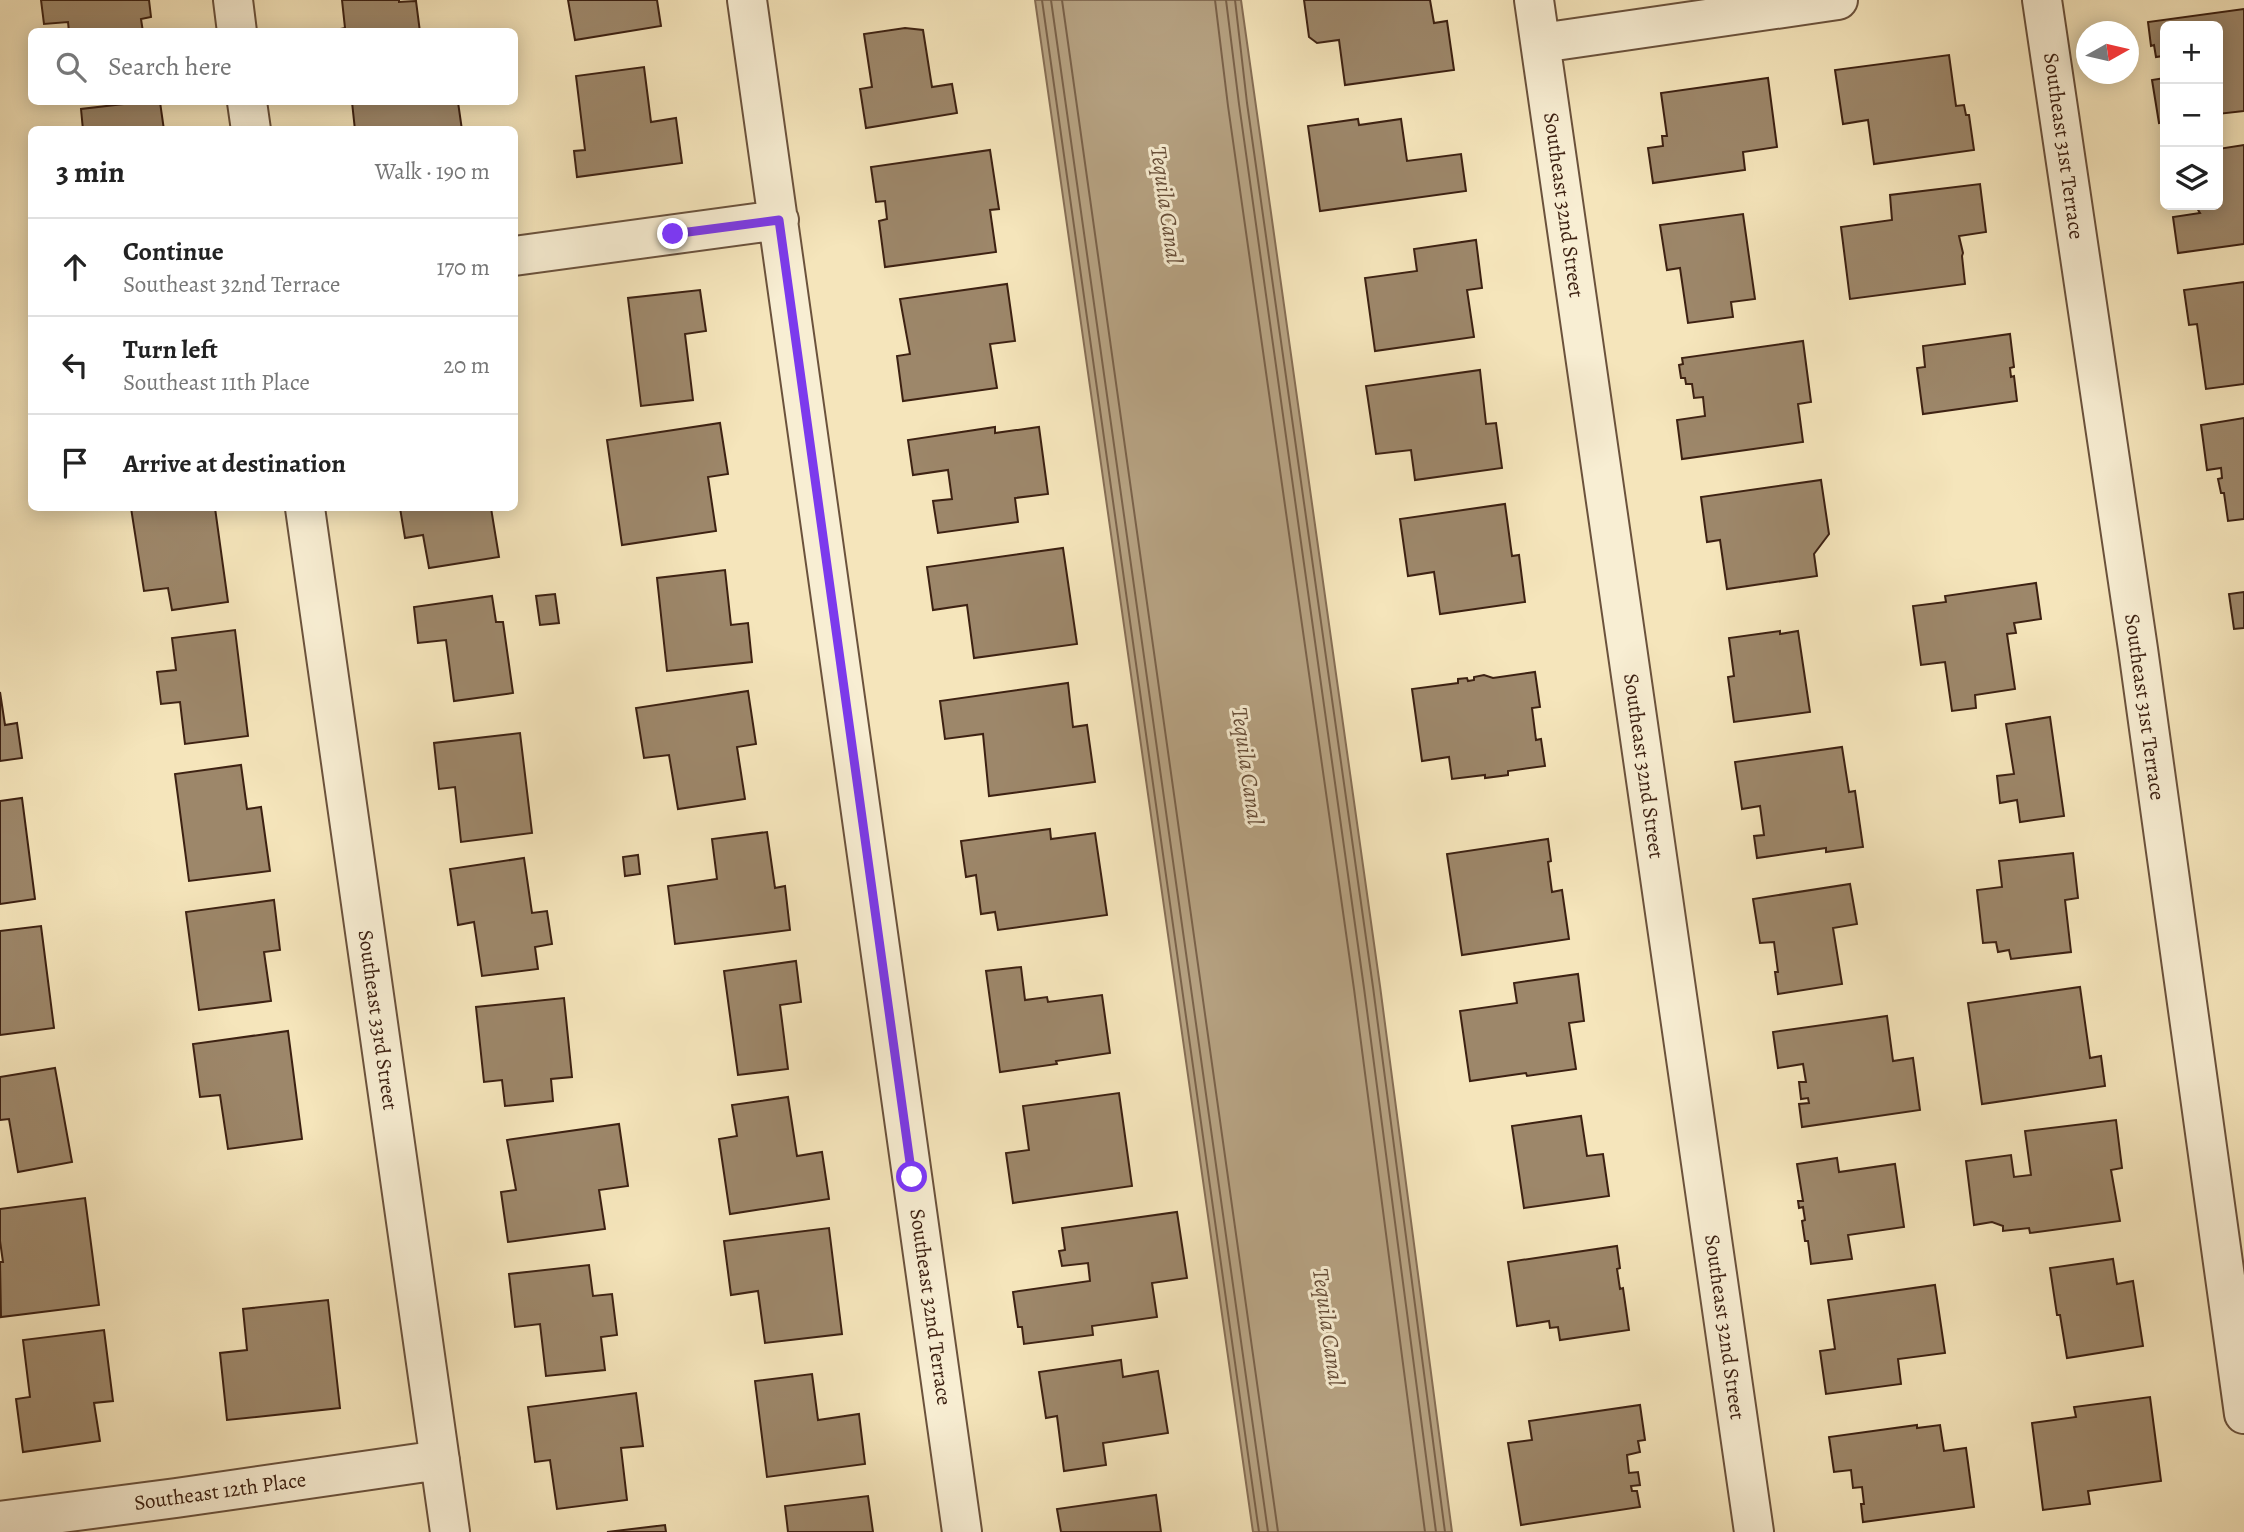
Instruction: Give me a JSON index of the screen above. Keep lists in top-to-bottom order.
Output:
{
  "streets": {
    "street": [
      "Southeast 31st Terrace",
      "Southeast 32nd Street",
      "Southeast 33rd Street",
      "Southeast 32nd Terrace",
      "Southeast 12th Place"
    ]
  },
  "crossings": [
    ["Southeast 33rd Street", "Southeast 12th Place"]
  ],
  "water": ["Tequila Canal"],
  "north": "right",
  "page": {
    "map_buttons": ["+", "−"],
    "search": "Search here",
    "heading": ["3 min", "Walk · 190 m"],
    "list": [
      ["Continue", "Southeast 32nd Terrace", "170 m"],
      ["Turn left", "Southeast 11th Place", "20 m"],
      "Arrive at destination"
    ]
  }
}
